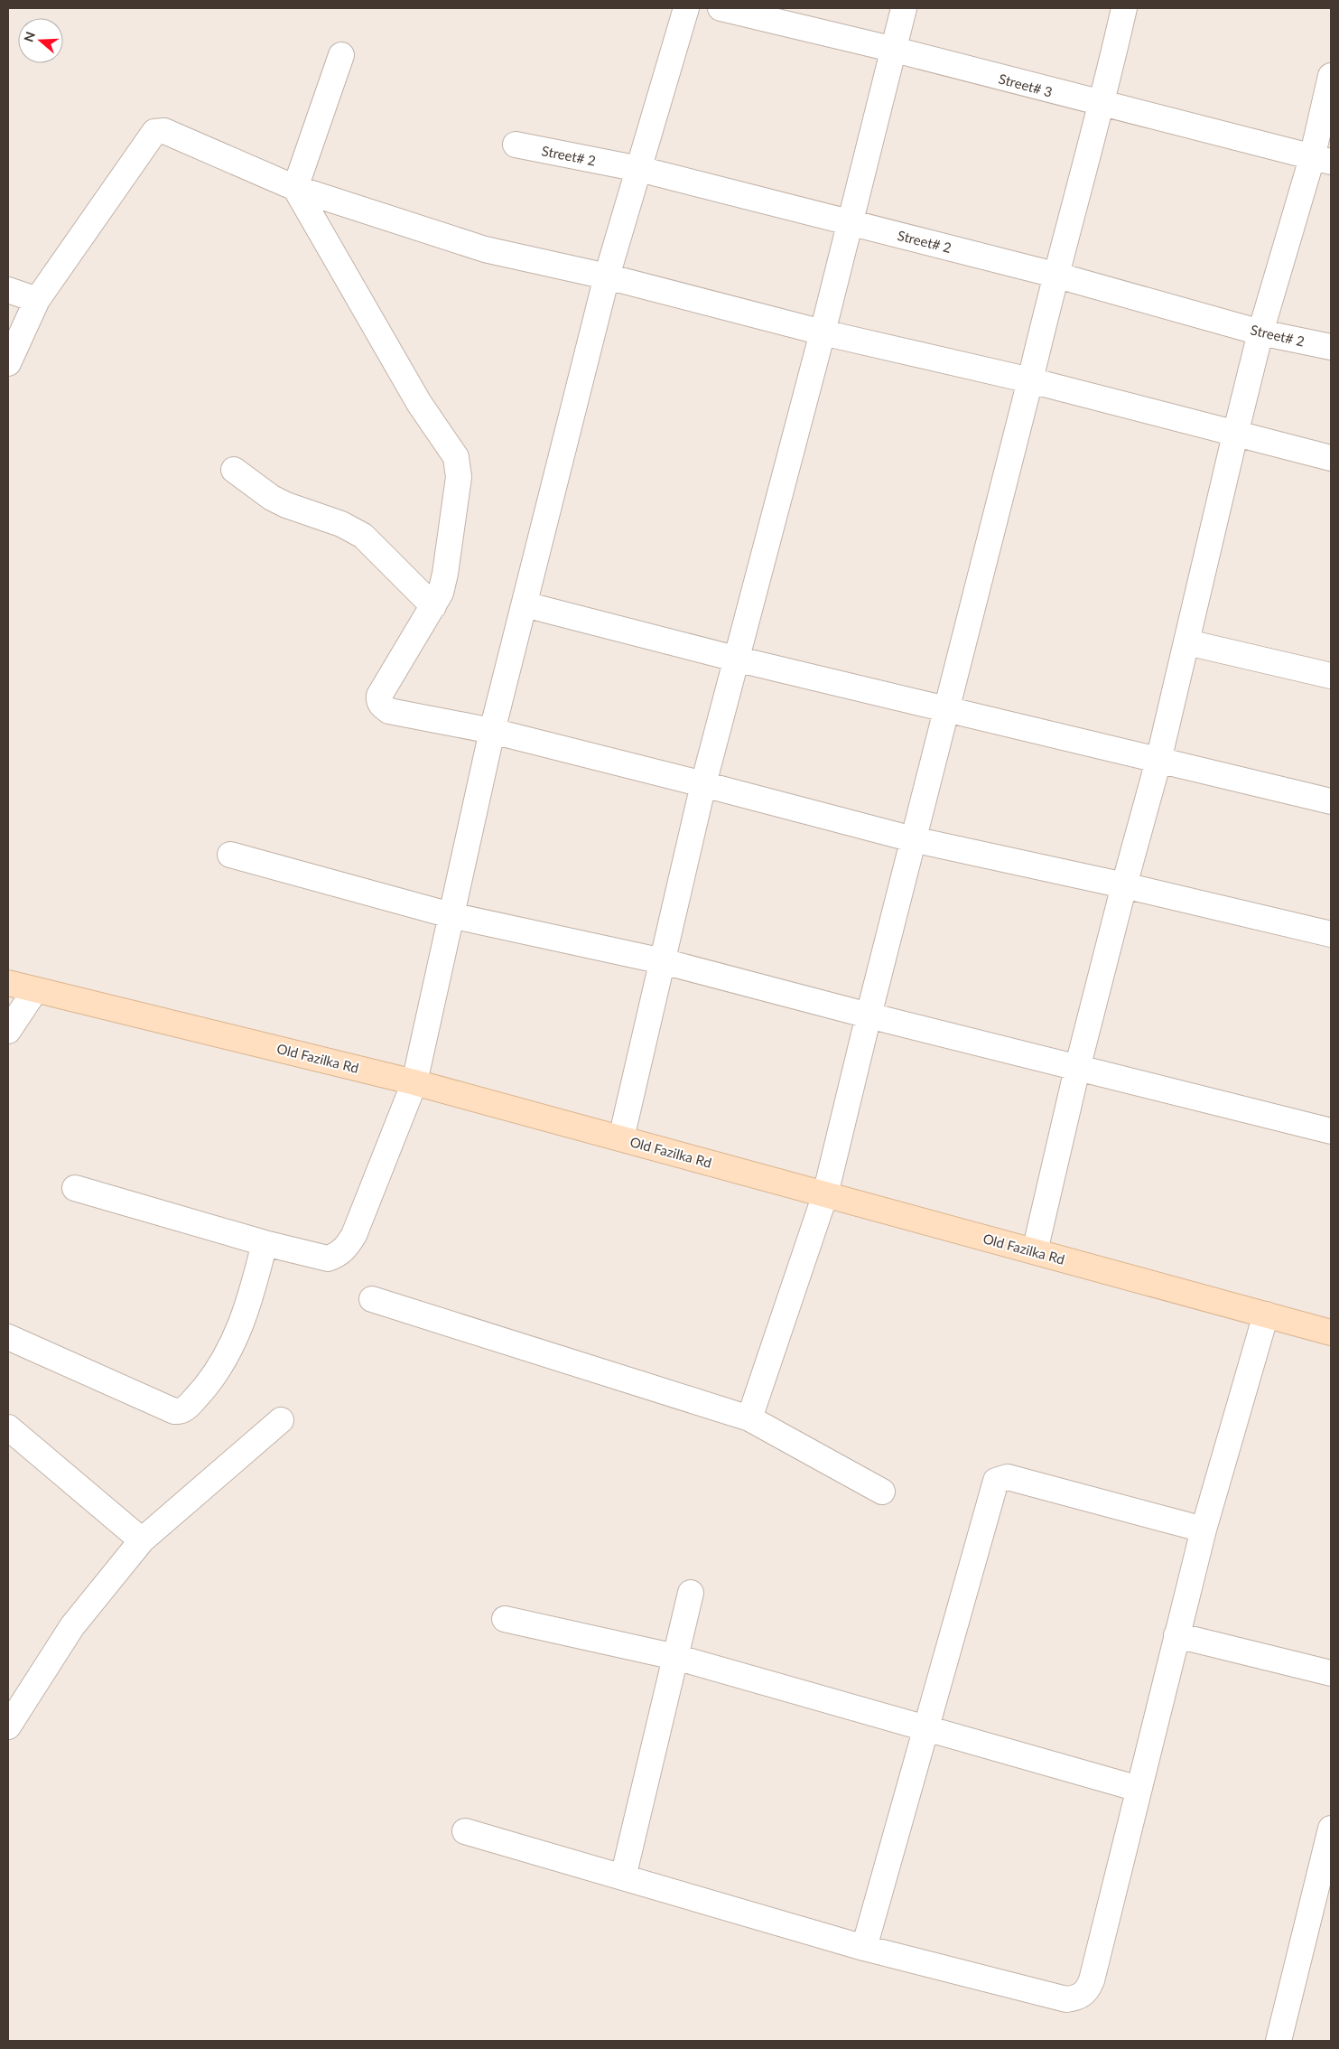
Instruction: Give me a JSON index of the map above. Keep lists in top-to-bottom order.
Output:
{
  "streets": {
    "main road": ["Old Fazilka Rd"],
    "street": ["Street# 3", "Street# 2"]
  },
  "north": "left"
}
